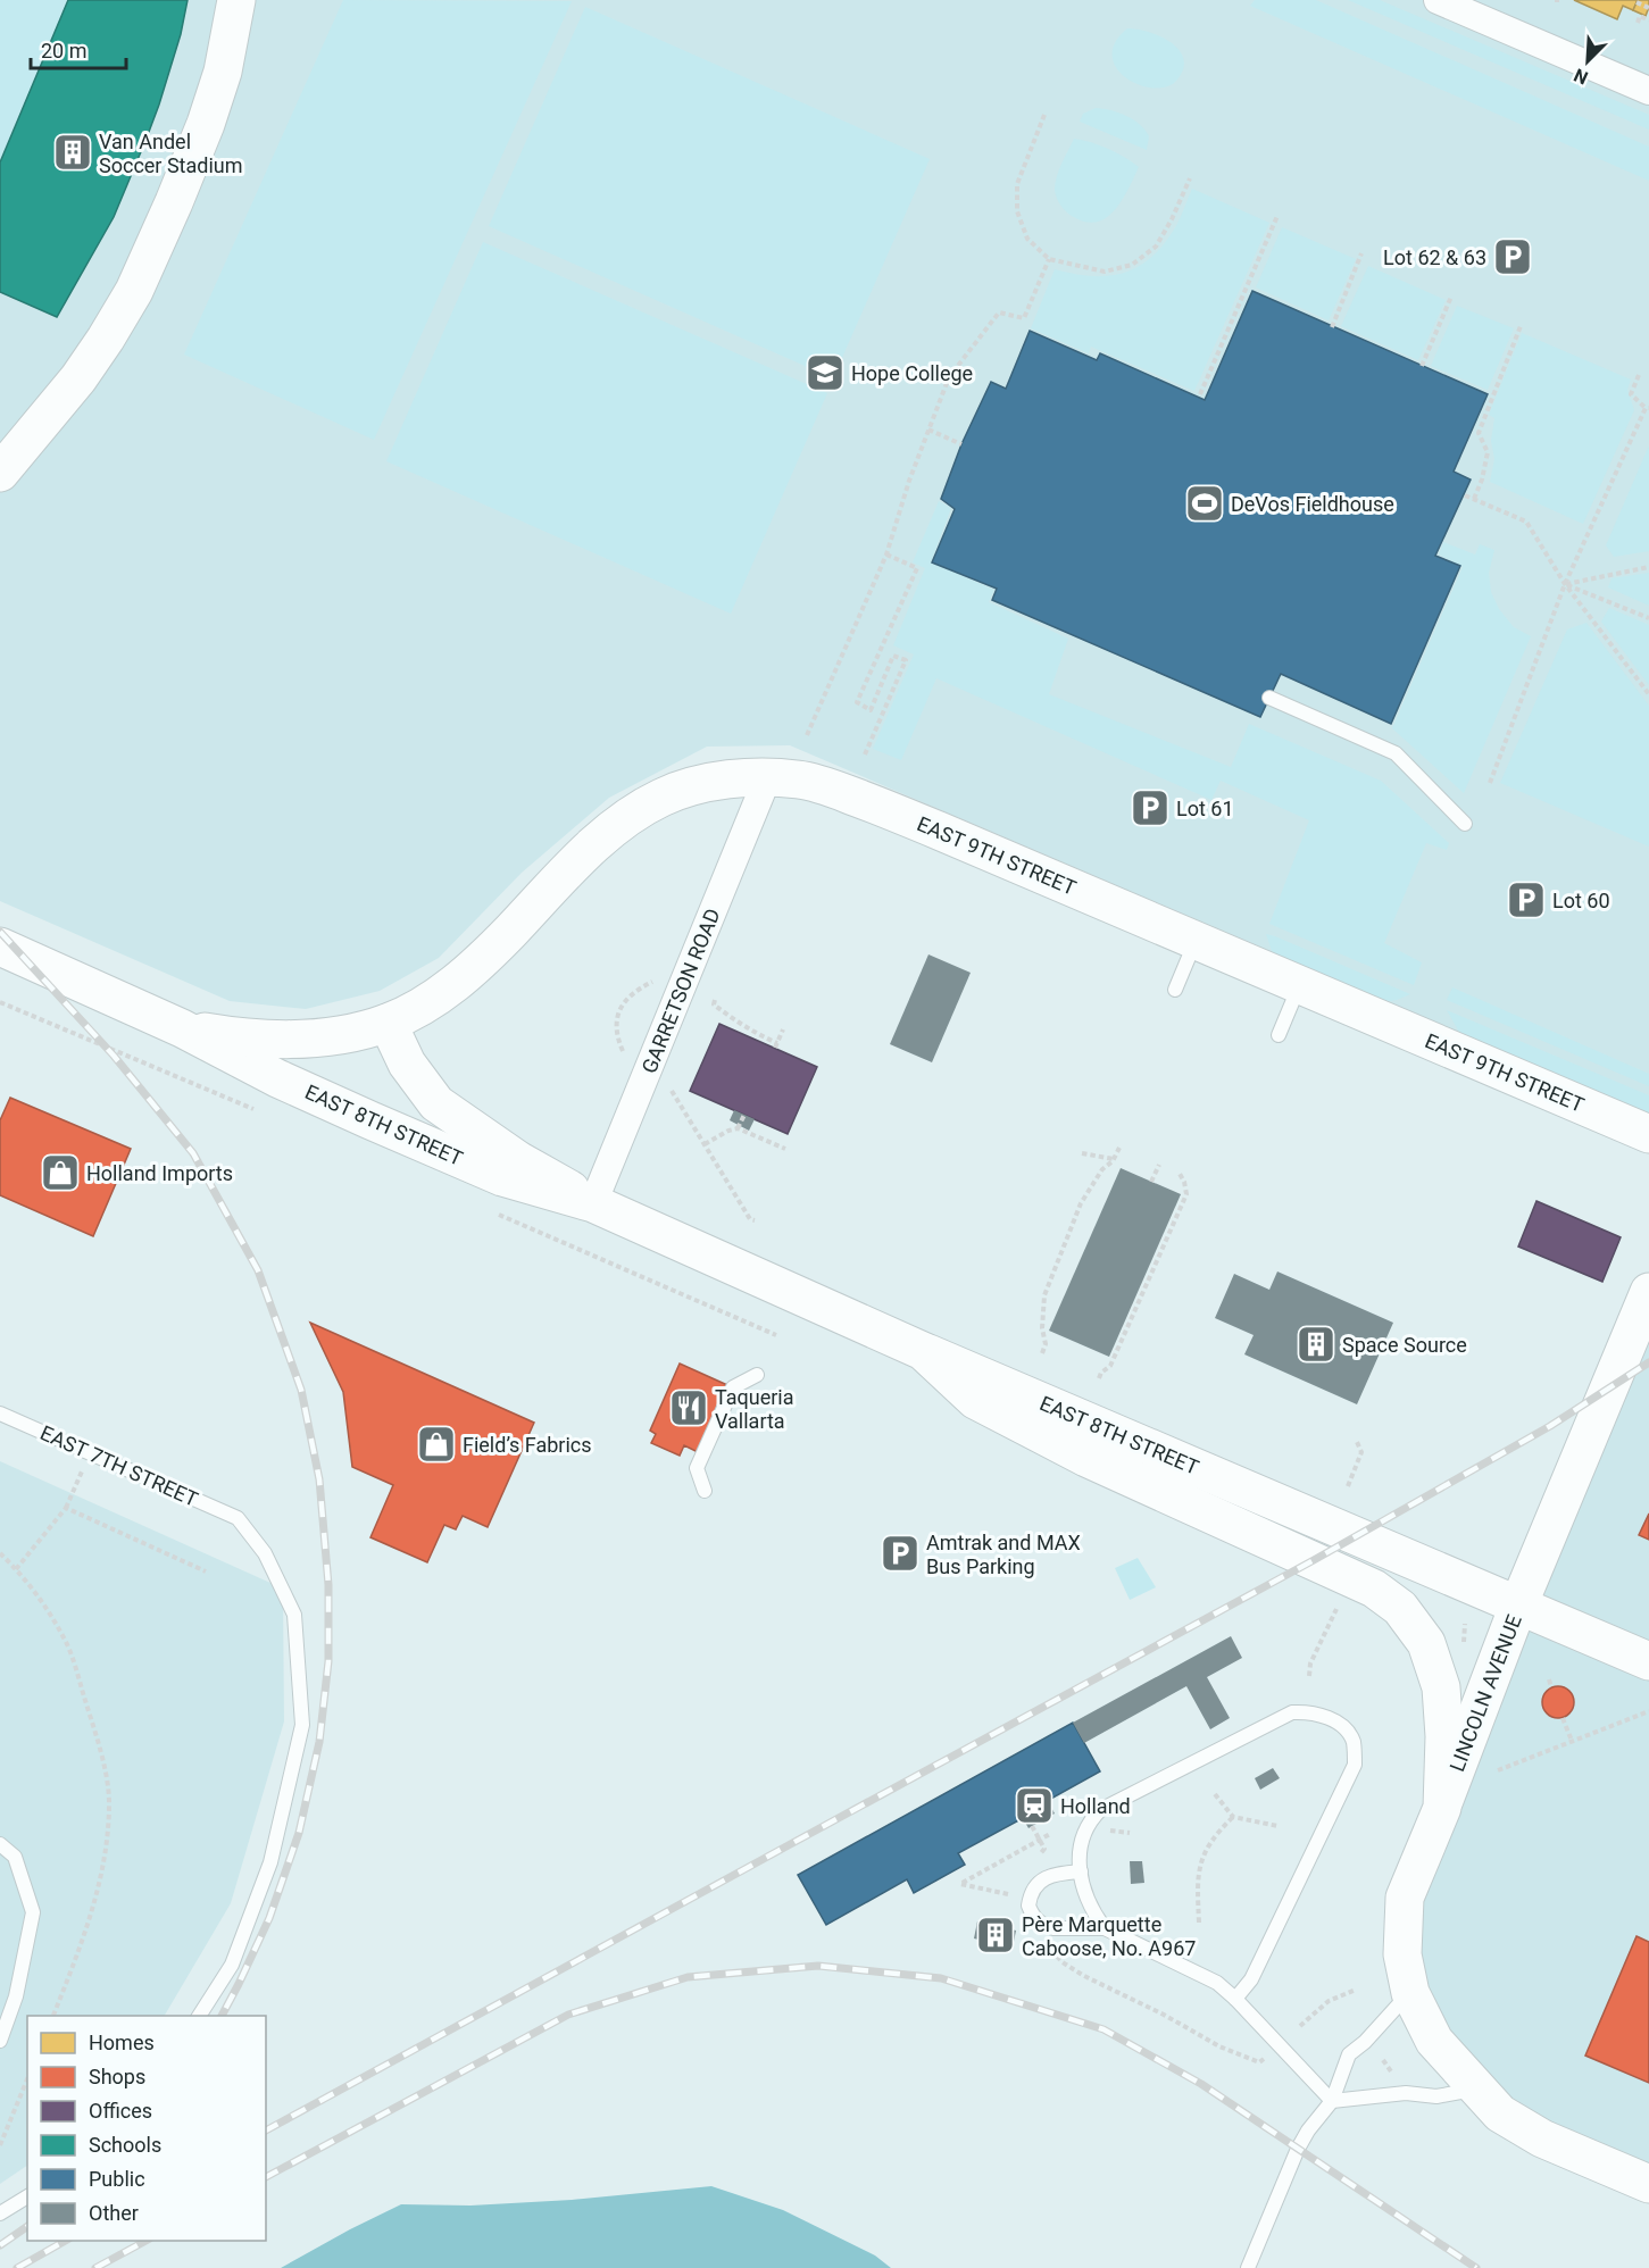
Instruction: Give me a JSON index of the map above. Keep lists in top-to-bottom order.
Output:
{
  "streets": {
    "main road": ["EAST 9TH STREET", "EAST 8TH STREET", "LINCOLN AVENUE"],
    "street": ["GARRETSON ROAD"],
    "lane": ["EAST 7TH STREET"]
  },
  "crossings": [
    ["EAST 9TH STREET", "GARRETSON ROAD"],
    ["EAST 9TH STREET", "EAST 8TH STREET"],
    ["GARRETSON ROAD", "EAST 8TH STREET"],
    ["EAST 8TH STREET", "LINCOLN AVENUE"]
  ],
  "places": {
    "building": ["Van Andel Soccer Stadium", "Space Source", "Père Marquette Caboose, No. A967"],
    "parking": [
      "Lot 62 & 63",
      "Lot 61",
      "Lot 60",
      "Amtrak and MAX Bus Parking"
    ],
    "school or university": ["Hope College"],
    "sports": ["DeVos Fieldhouse"],
    "shop": ["Holland Imports", "Field’s Fabrics"],
    "restaurant": ["Taqueria Vallarta"],
    "station": ["Holland"]
  },
  "legend": [
    "Homes",
    "Shops",
    "Offices",
    "Schools",
    "Public",
    "Other"
  ],
  "scale_bar": "20 m",
  "north": "bottom left"
}
